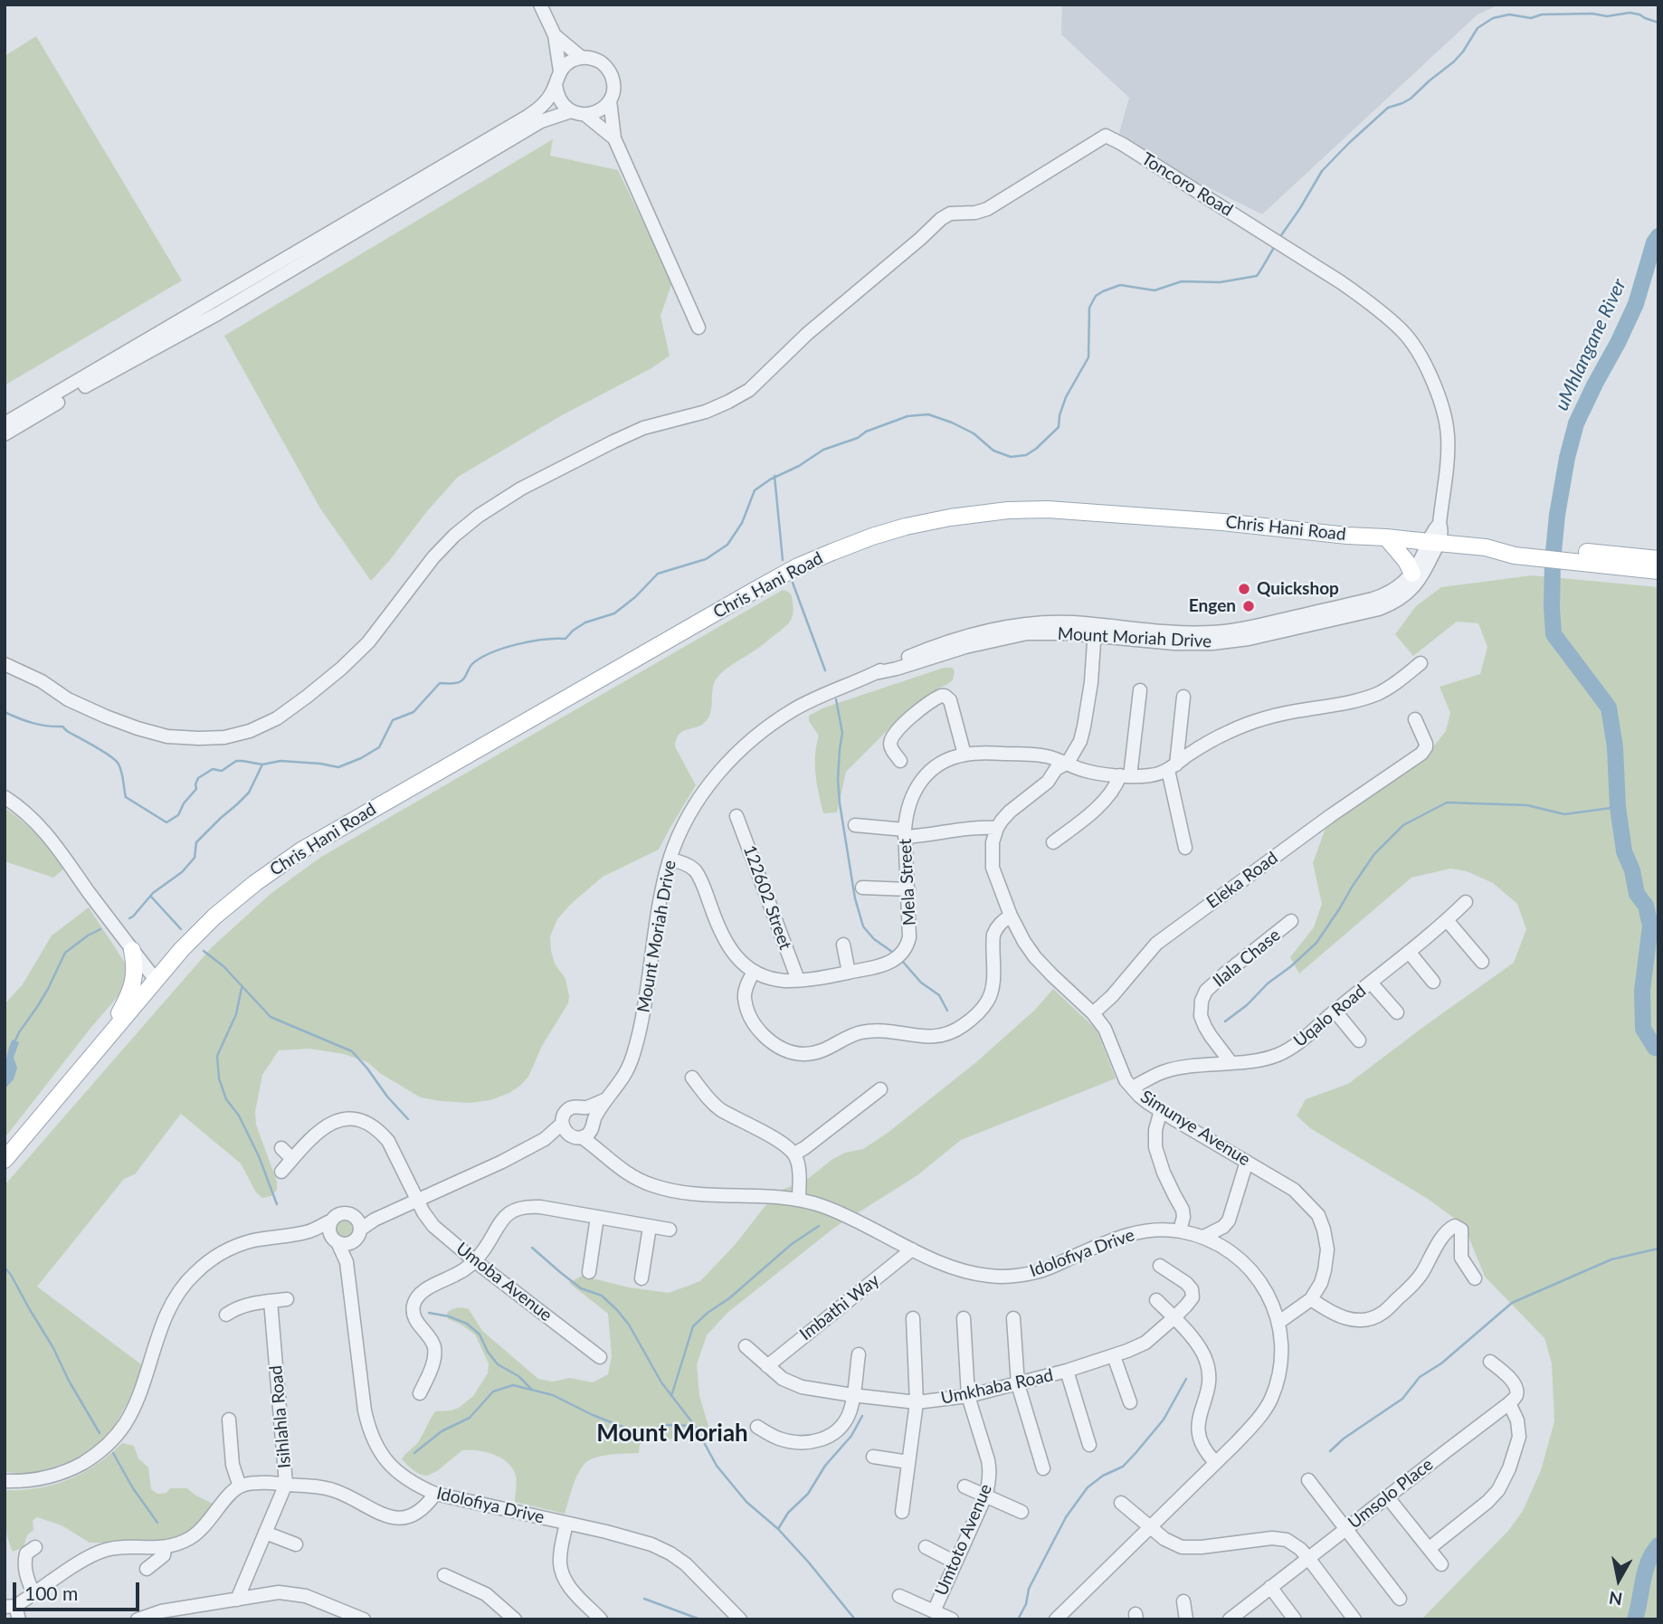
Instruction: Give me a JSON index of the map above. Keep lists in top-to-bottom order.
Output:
{
  "streets": {
    "main road": ["Chris Hani Road"],
    "street": [
      "Toncoro Road",
      "Mount Moriah Drive",
      "Eleka Road",
      "Mela Street",
      "122602 Street",
      "Ilala Chase",
      "Uqalo Road",
      "Simunye Avenue",
      "Idolofiya Drive",
      "Umoba Avenue",
      "Imbathi Way",
      "Umkhaba Road",
      "Isihlahla Road",
      "Umsolo Place",
      "Umtoto Avenue"
    ]
  },
  "crossings": [
    ["Toncoro Road", "Chris Hani Road"],
    ["Toncoro Road", "Mount Moriah Drive"],
    ["Chris Hani Road", "Mount Moriah Drive"],
    ["Mount Moriah Drive", "Mela Street"],
    ["Mount Moriah Drive", "Idolofiya Drive"],
    ["Eleka Road", "Simunye Avenue"],
    ["Mela Street", "122602 Street"],
    ["Ilala Chase", "Uqalo Road"],
    ["Uqalo Road", "Simunye Avenue"],
    ["Simunye Avenue", "Idolofiya Drive"],
    ["Idolofiya Drive", "Imbathi Way"],
    ["Imbathi Way", "Umkhaba Road"],
    ["Umkhaba Road", "Umtoto Avenue"]
  ],
  "districts": ["Mount Moriah"],
  "water": ["uMhlangane River"],
  "places": ["Quickshop", "Engen"],
  "scale_bar": "100 m",
  "north": "bottom"
}
